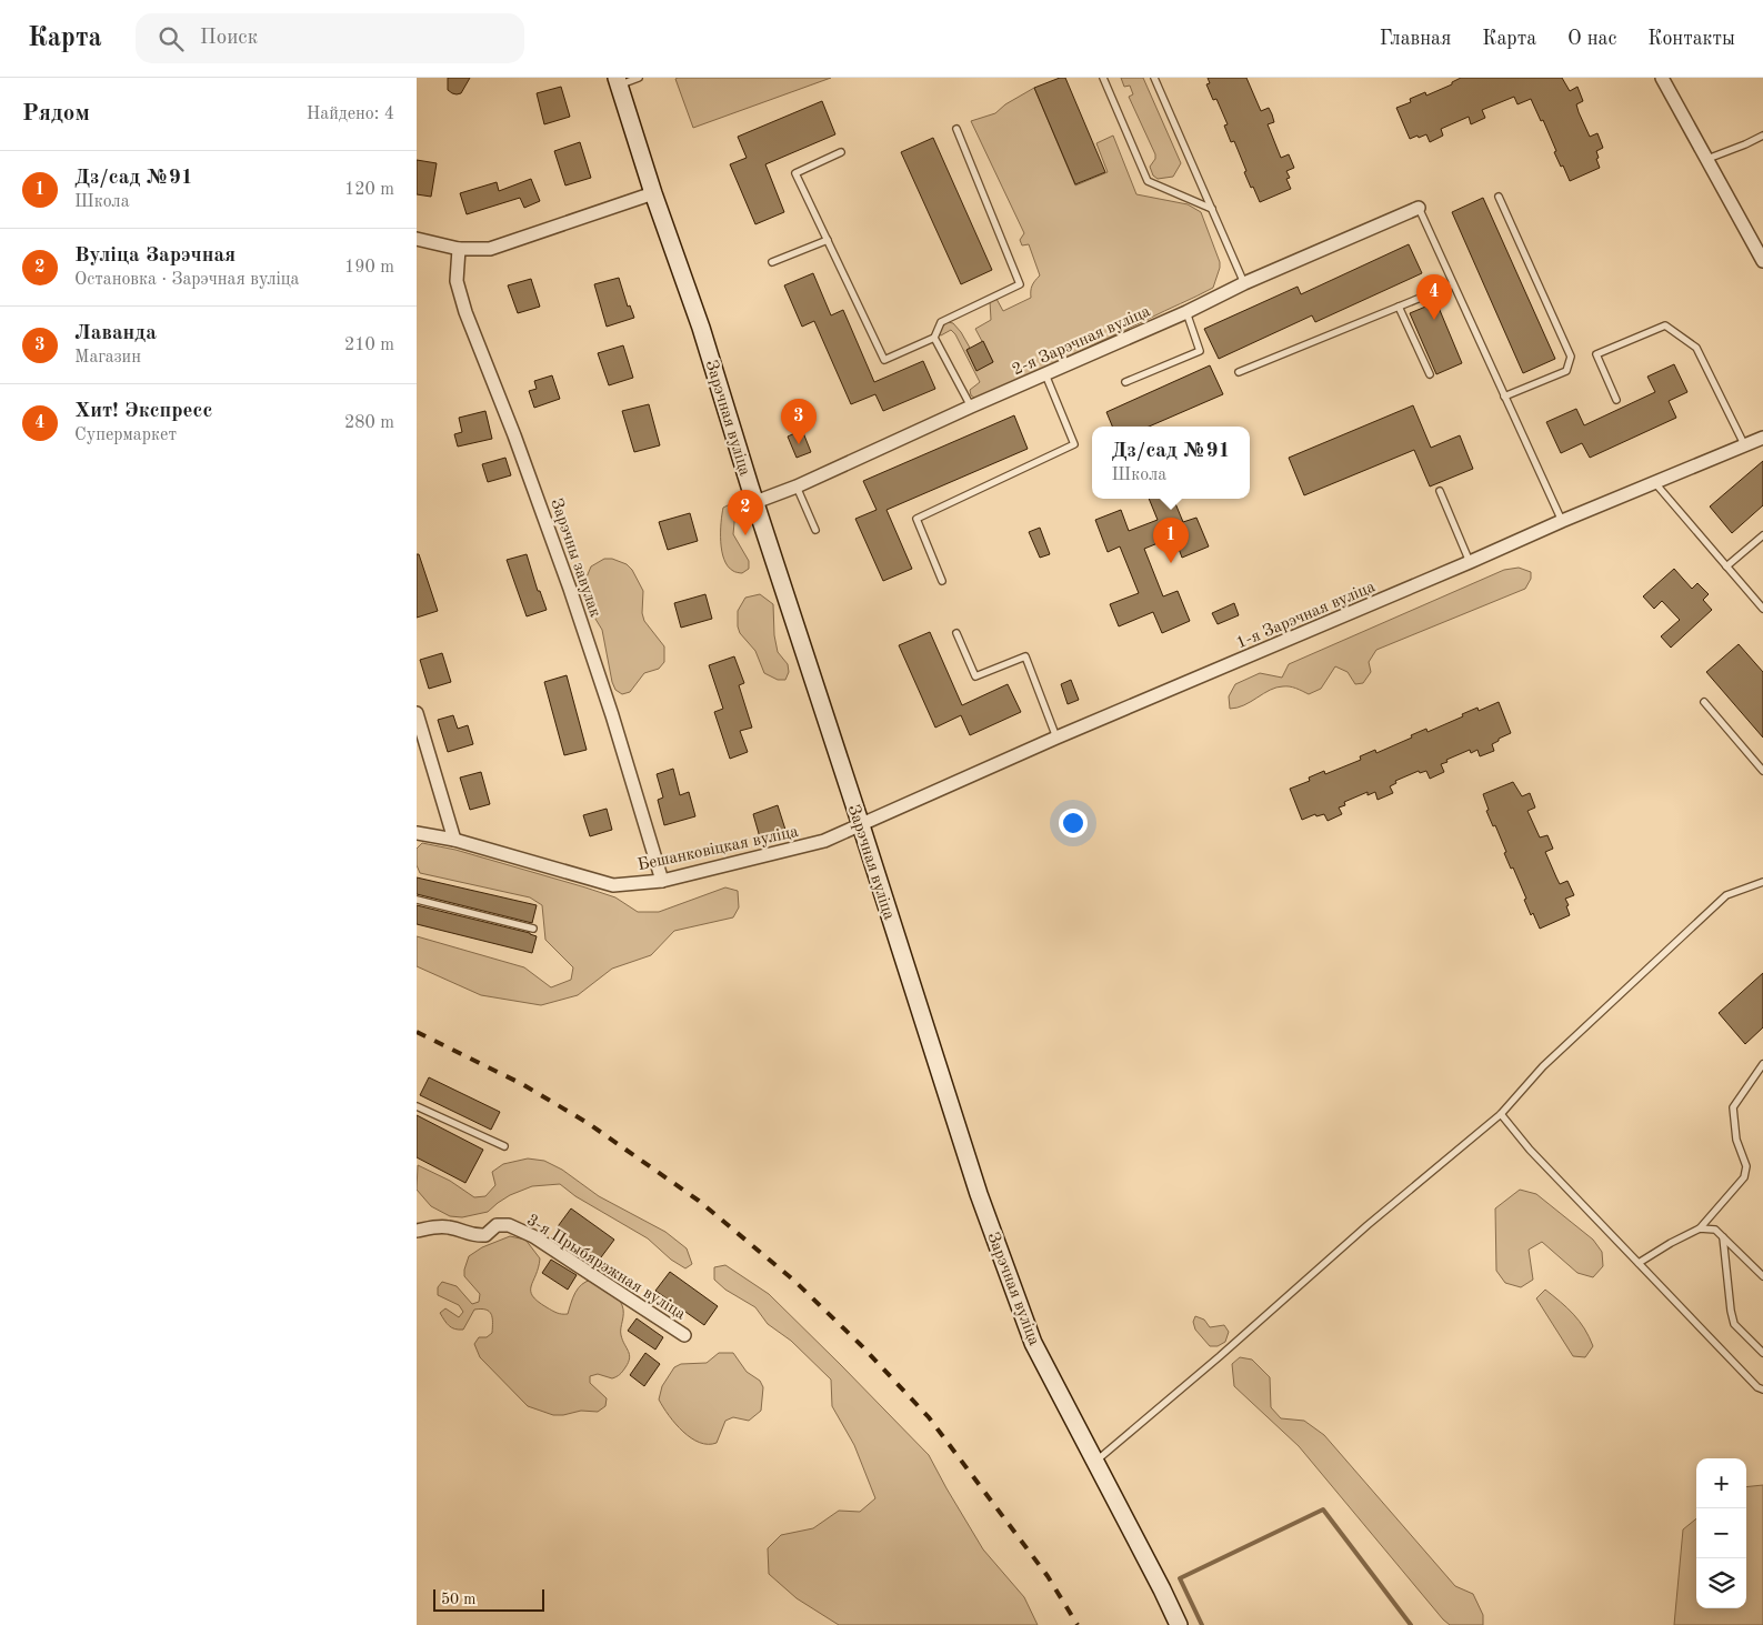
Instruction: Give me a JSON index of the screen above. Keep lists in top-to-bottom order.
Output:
{
  "streets": {
    "street": [
      "2-я Зарэчная вуліца",
      "Зарэчная вуліца",
      "Зарэчны завулак",
      "1-я Зарэчная вуліца",
      "Бешанковіцкая вуліца",
      "3-я Прыбярэжная вуліца"
    ]
  },
  "crossings": [
    ["2-я Зарэчная вуліца", "Зарэчная вуліца"],
    ["Зарэчная вуліца", "1-я Зарэчная вуліца"],
    ["Зарэчная вуліца", "Бешанковіцкая вуліца"],
    ["Зарэчны завулак", "Бешанковіцкая вуліца"],
    ["1-я Зарэчная вуліца", "Бешанковіцкая вуліца"]
  ],
  "scale_bar": "50 m",
  "page": {
    "header": "Карта",
    "search": "Поиск",
    "nav": [
      "Главная",
      "Карта",
      "О нас",
      "Контакты"
    ],
    "heading": ["Рядом", "Найдено: 4"],
    "list": [
      {
        "mark": "1",
        "name": "Дз/сад №91",
        "note": "Школа",
        "value": "120 m"
      },
      {
        "mark": "2",
        "name": "Вуліца Зарэчная",
        "note": "Остановка · Зарэчная вуліца",
        "value": "190 m"
      },
      {
        "mark": "3",
        "name": "Лаванда",
        "note": "Магазин",
        "value": "210 m"
      },
      {
        "mark": "4",
        "name": "Хит! Экспресс",
        "note": "Супермаркет",
        "value": "280 m"
      }
    ],
    "pins": [
      "4",
      "3",
      "2",
      "1"
    ],
    "popup": ["Дз/сад №91", "Школа"],
    "map_buttons": ["+", "−"],
    "scale": "50 m"
  }
}
